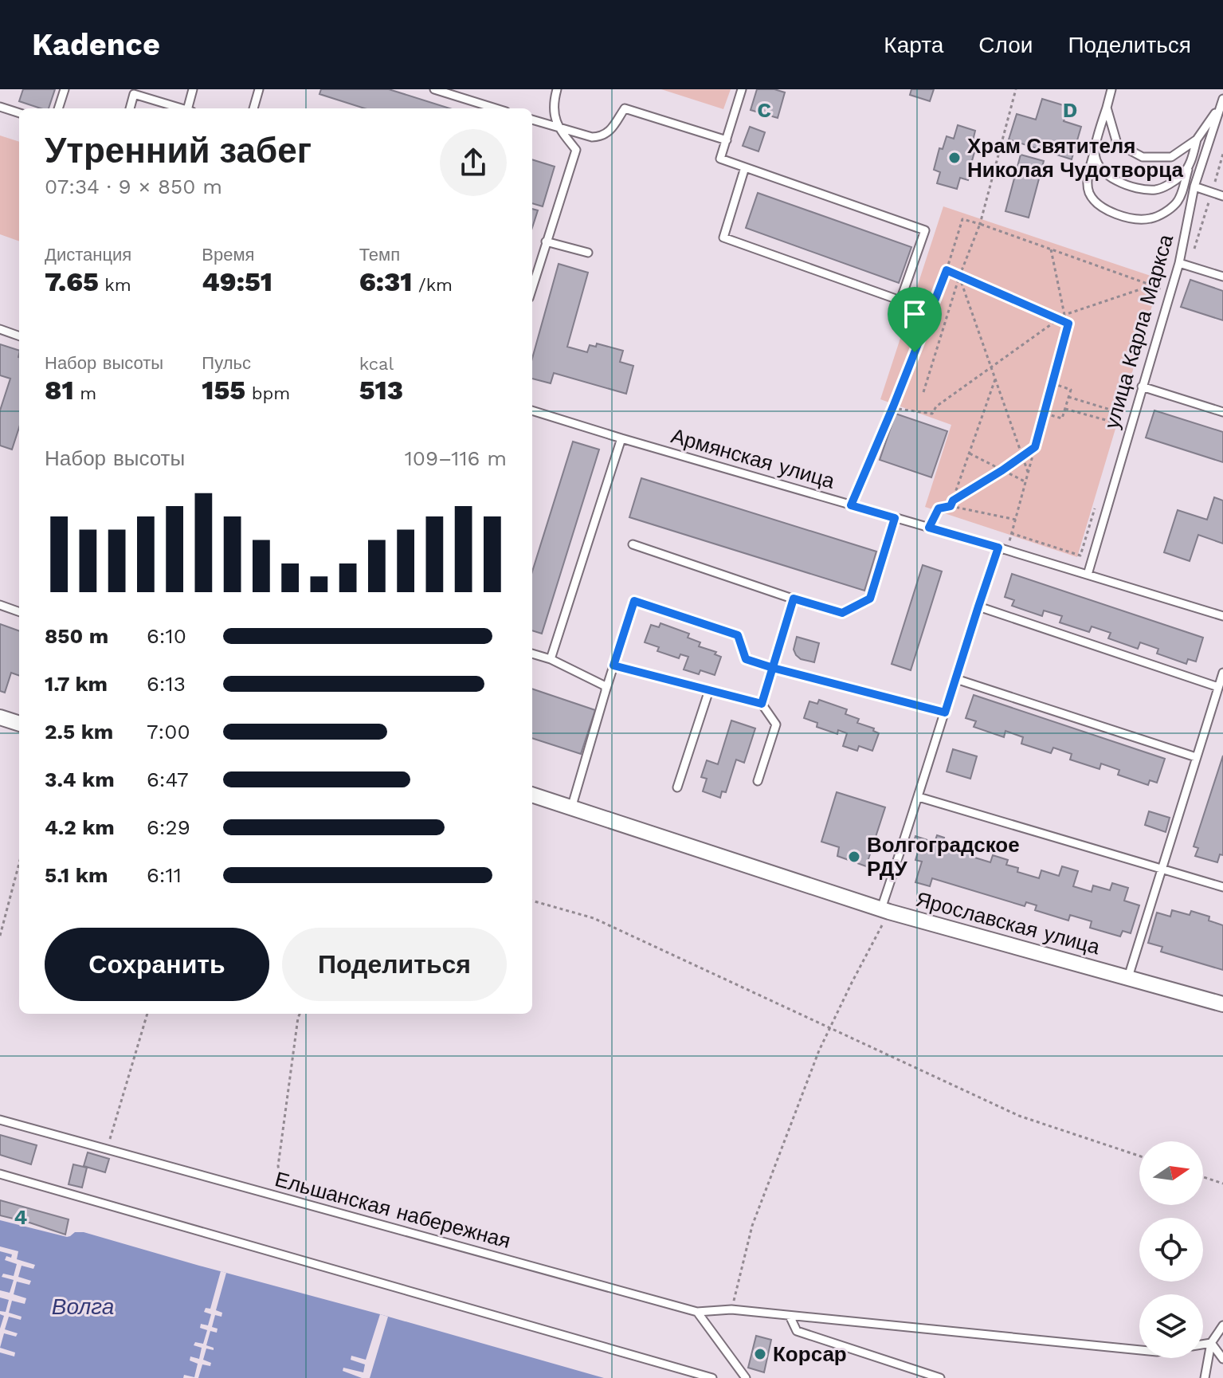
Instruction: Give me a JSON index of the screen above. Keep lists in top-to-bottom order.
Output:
{
  "streets": {
    "street": ["Ярославская улица"],
    "lane": ["улица Карла Маркса", "Армянская улица", "Ельшанская набережная"]
  },
  "crossings": [
    ["улица Карла Маркса", "Армянская улица"]
  ],
  "water": ["Волга"],
  "places": ["Храм Святителя Николая Чудотворца", "Волгоградское РДУ", "Корсар"],
  "north": "right",
  "page": {
    "header": "Kadence",
    "nav": ["Карта", "Слои", "Поделиться"],
    "heading": ["Утренний забег", "07:34 · 9 × 850 m"],
    "stats": [
      ["Дистанция", "7.65 km"],
      ["Время", "49:51"],
      ["Темп", "6:31 /km"],
      ["Набор высоты", "81 m"],
      ["Пульс", "155 bpm"],
      ["kcal", "513"]
    ],
    "chart": ["Набор высоты", "109–116 m"],
    "list": [
      {
        "name": "850 m",
        "note": "6:10"
      },
      {
        "name": "1.7 km",
        "note": "6:13"
      },
      {
        "name": "2.5 km",
        "note": "7:00"
      },
      {
        "name": "3.4 km",
        "note": "6:47"
      },
      {
        "name": "4.2 km",
        "note": "6:29"
      },
      {
        "name": "5.1 km",
        "note": "6:11"
      }
    ],
    "buttons": ["Сохранить", "Поделиться"]
  },
  "grid": {
    "columns": ["C", "D"],
    "rows": ["4"]
  }
}
